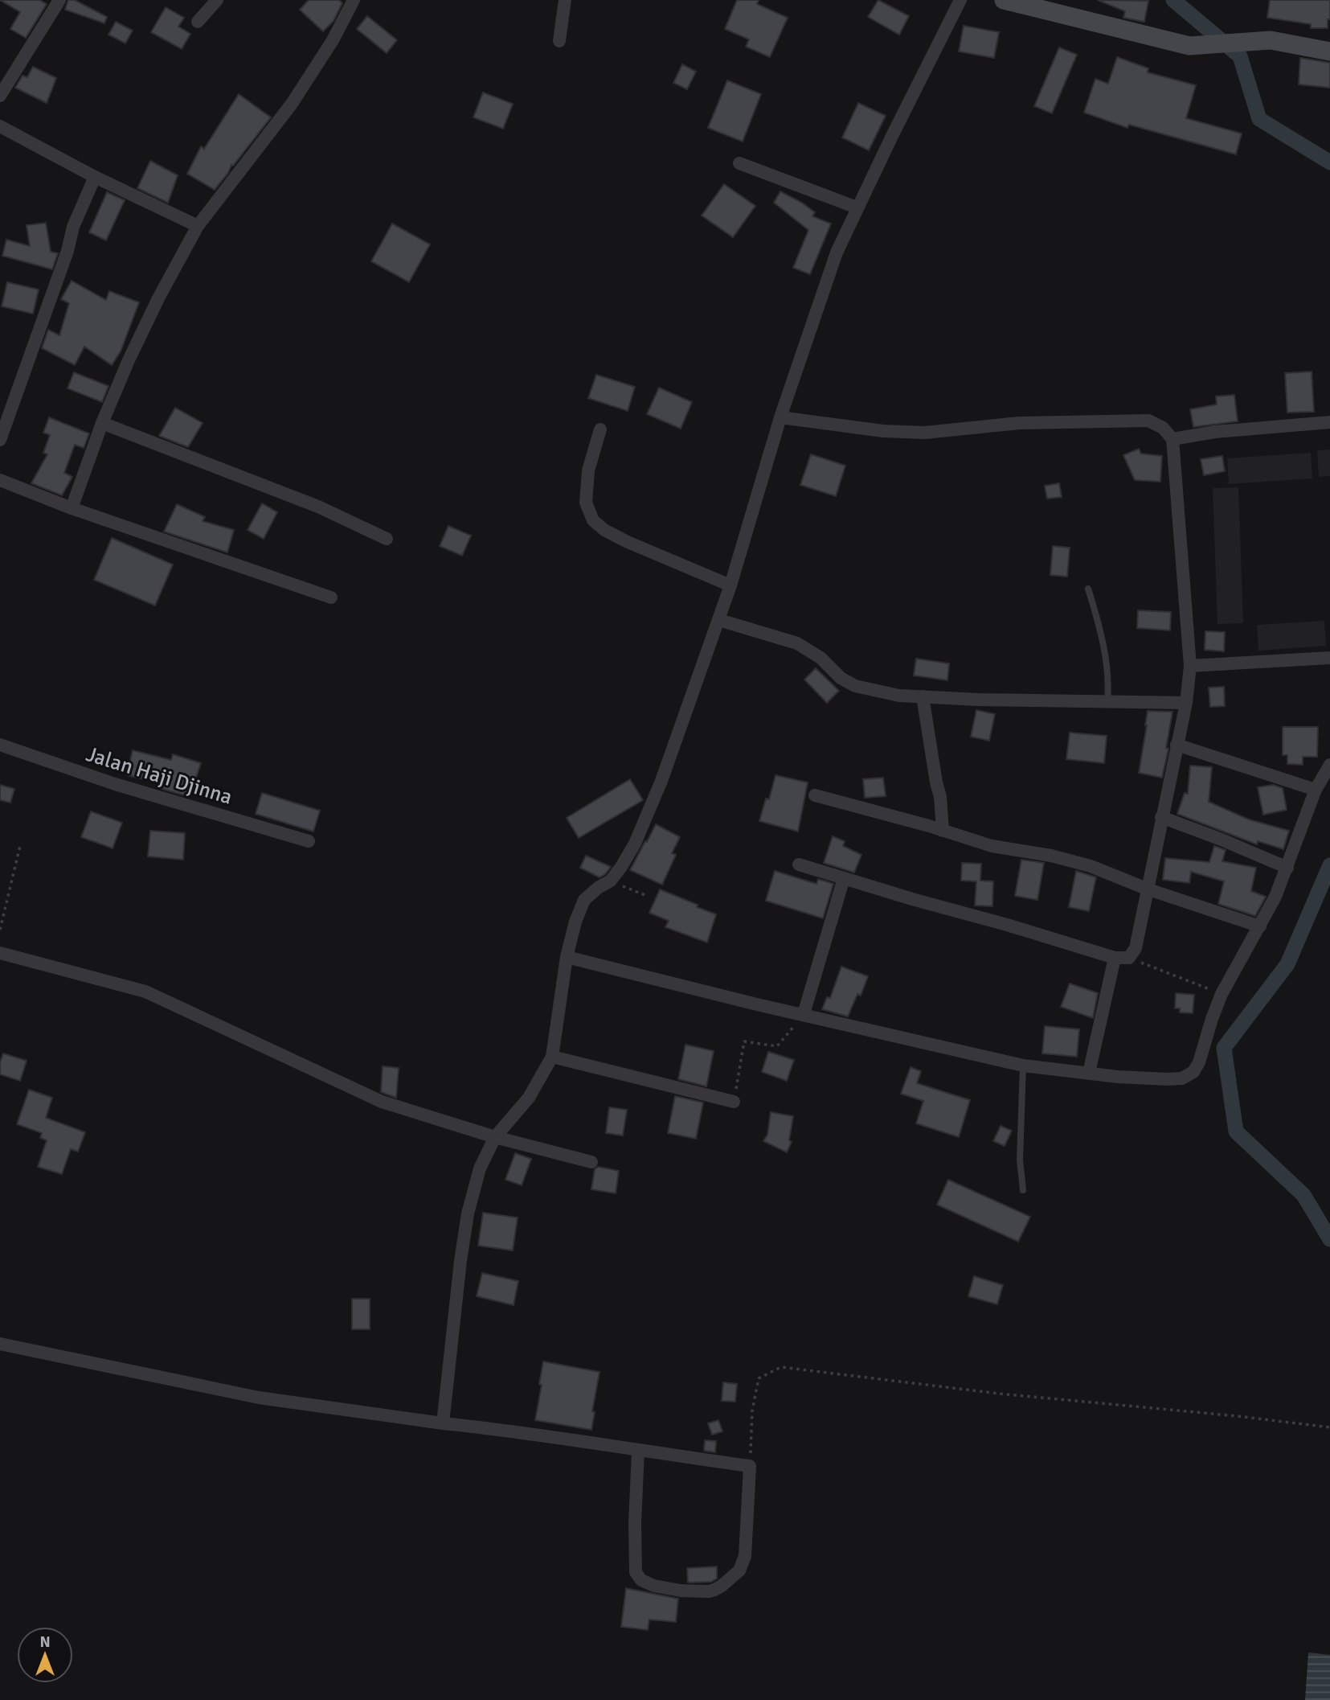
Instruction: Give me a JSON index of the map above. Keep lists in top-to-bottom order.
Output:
{
  "streets": {
    "street": ["Jalan Haji Djinna"]
  },
  "north": "top"
}
